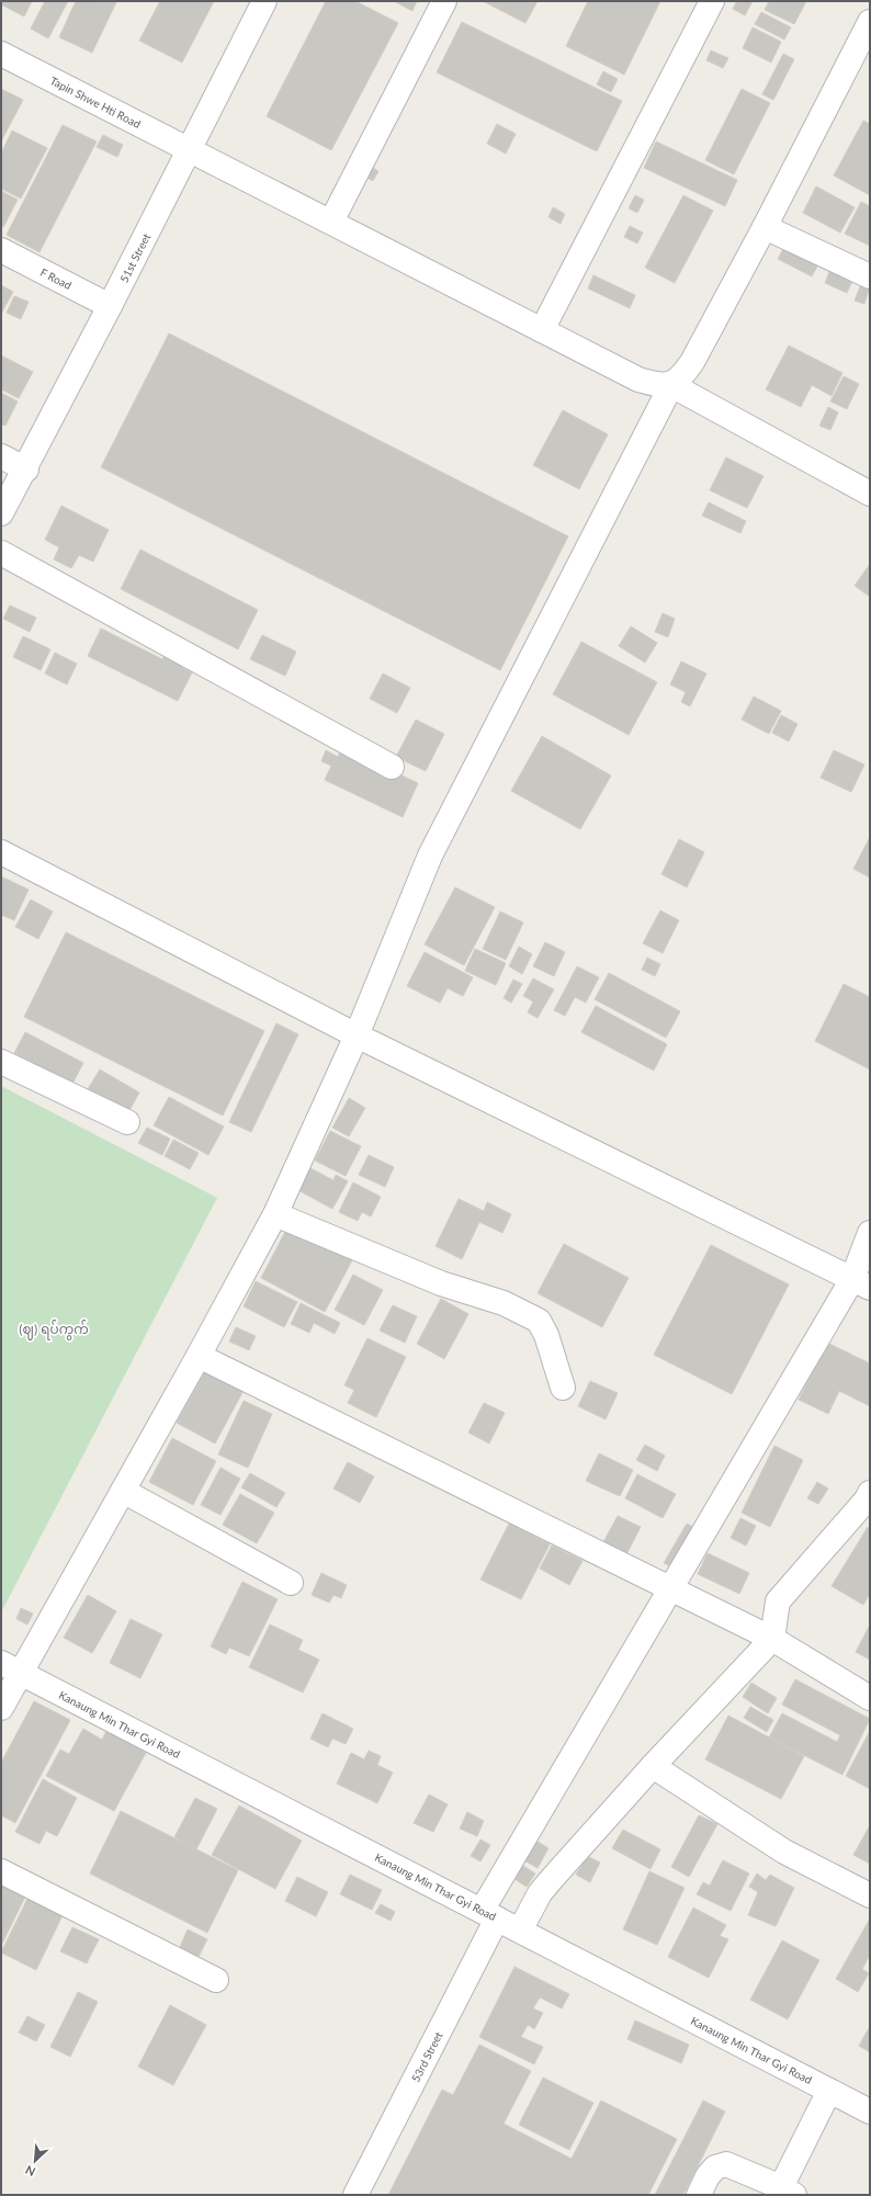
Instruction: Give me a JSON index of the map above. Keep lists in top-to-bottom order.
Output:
{
  "streets": {
    "street": [
      "Tapin Shwe Hti Road",
      "51st Street",
      "F Road",
      "Kanaung Min Thar Gyi Road",
      "53rd Street"
    ]
  },
  "crossings": [
    ["Tapin Shwe Hti Road", "51st Street"],
    ["51st Street", "F Road"],
    ["Kanaung Min Thar Gyi Road", "53rd Street"]
  ],
  "districts": ["(ဈ) ရပ်ကွက်"],
  "north": "bottom left"
}
